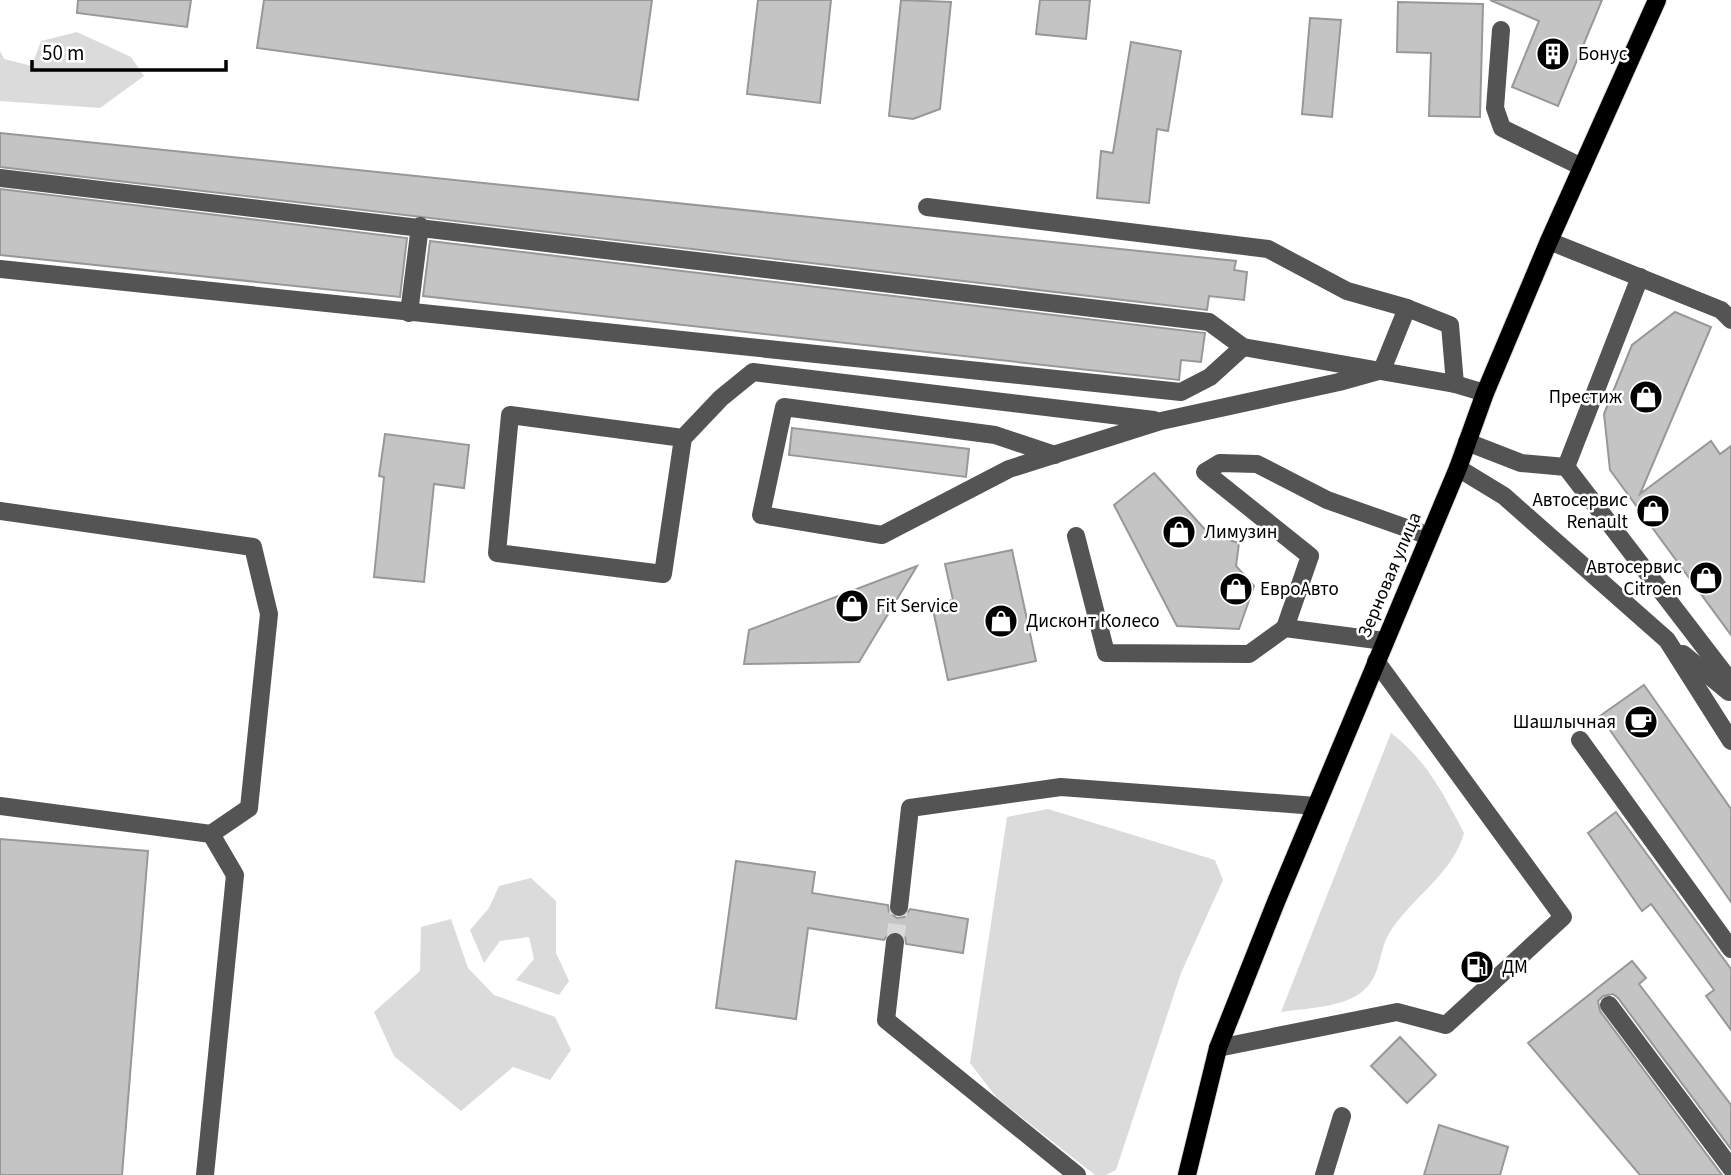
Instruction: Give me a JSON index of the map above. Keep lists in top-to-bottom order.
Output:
{
  "streets": {
    "main road": ["Зерновая улица"]
  },
  "places": {
    "building": ["Бонус"],
    "shop": [
      "Престиж",
      "Автосервис Renault",
      "Лимузин",
      "Автосервис Citroen",
      "ЕвроАвто",
      "Fit Service",
      "Дисконт Колесо"
    ],
    "cafe": ["Шашлычная"],
    "fuel station": ["ДМ"]
  },
  "scale_bar": "50 m"
}
